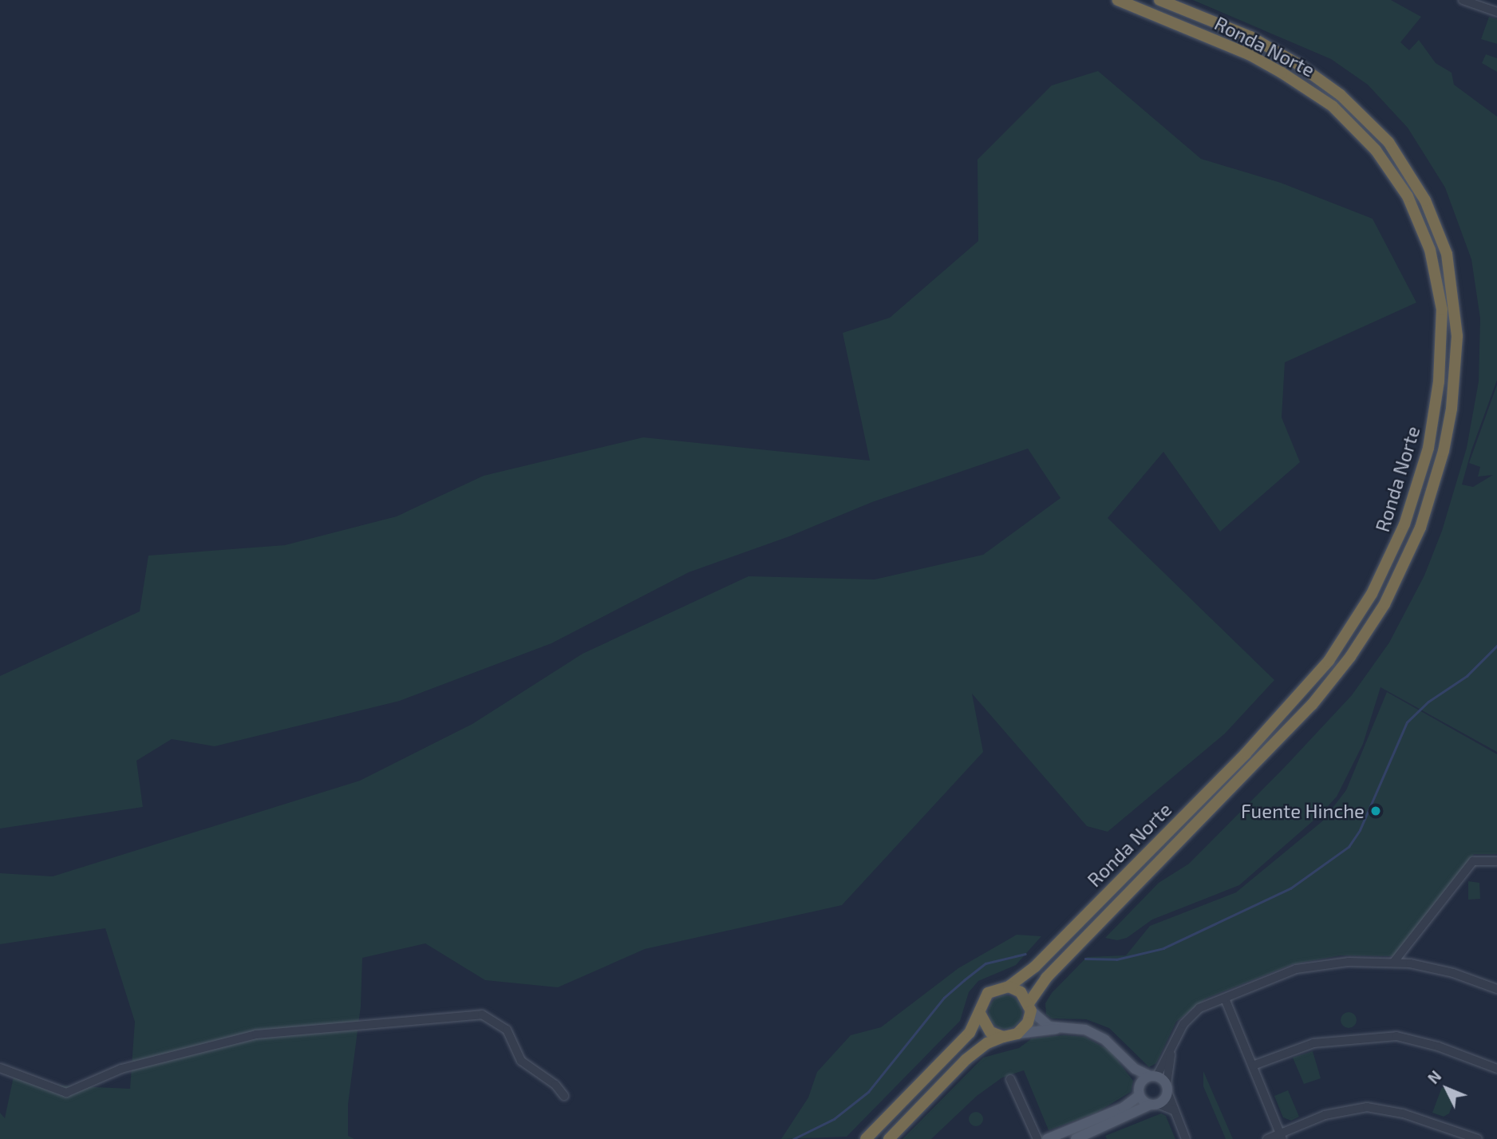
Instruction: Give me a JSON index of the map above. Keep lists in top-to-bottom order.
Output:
{
  "streets": {
    "highway": ["Ronda Norte"]
  },
  "places": ["Fuente Hinche"],
  "north": "top left"
}
